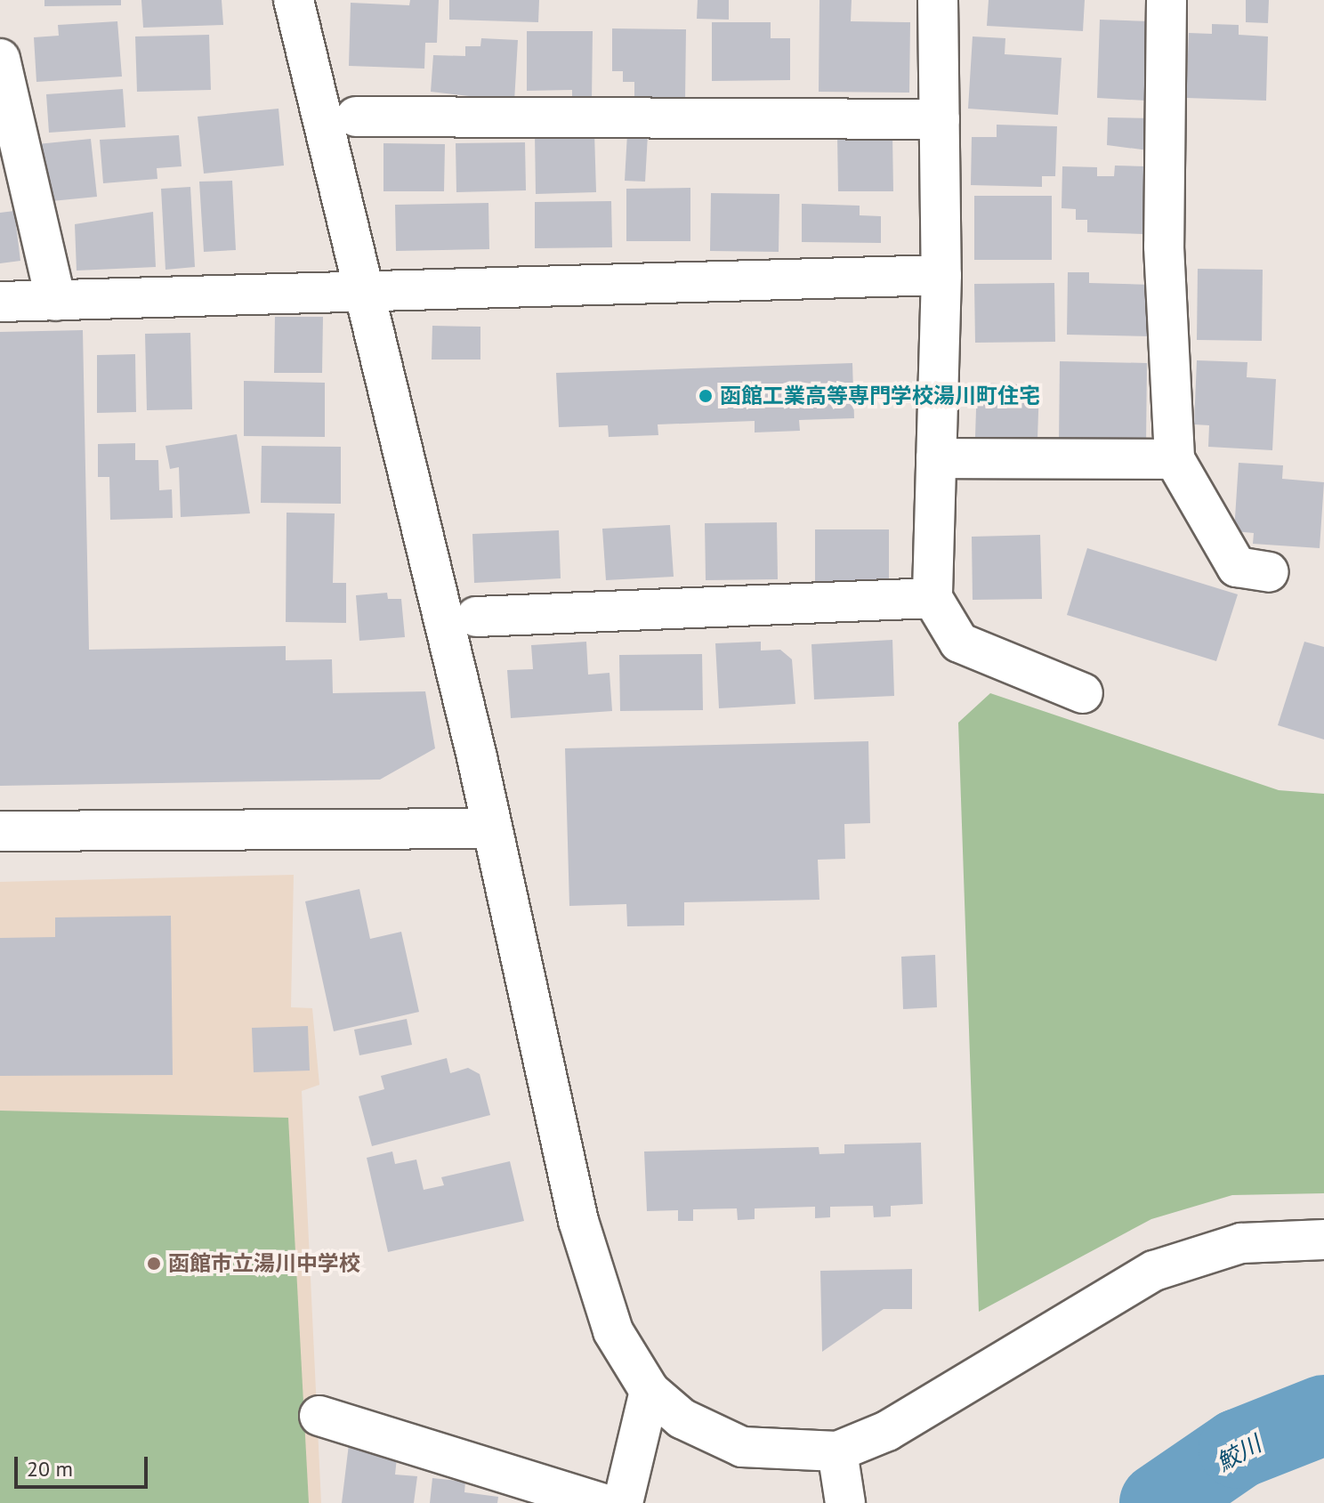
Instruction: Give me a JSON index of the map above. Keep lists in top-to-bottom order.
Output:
{
  "water": ["鮫川"],
  "places": ["函館工業高等専門学校湯川町住宅", "函館市立湯川中学校"],
  "scale_bar": "20 m"
}
